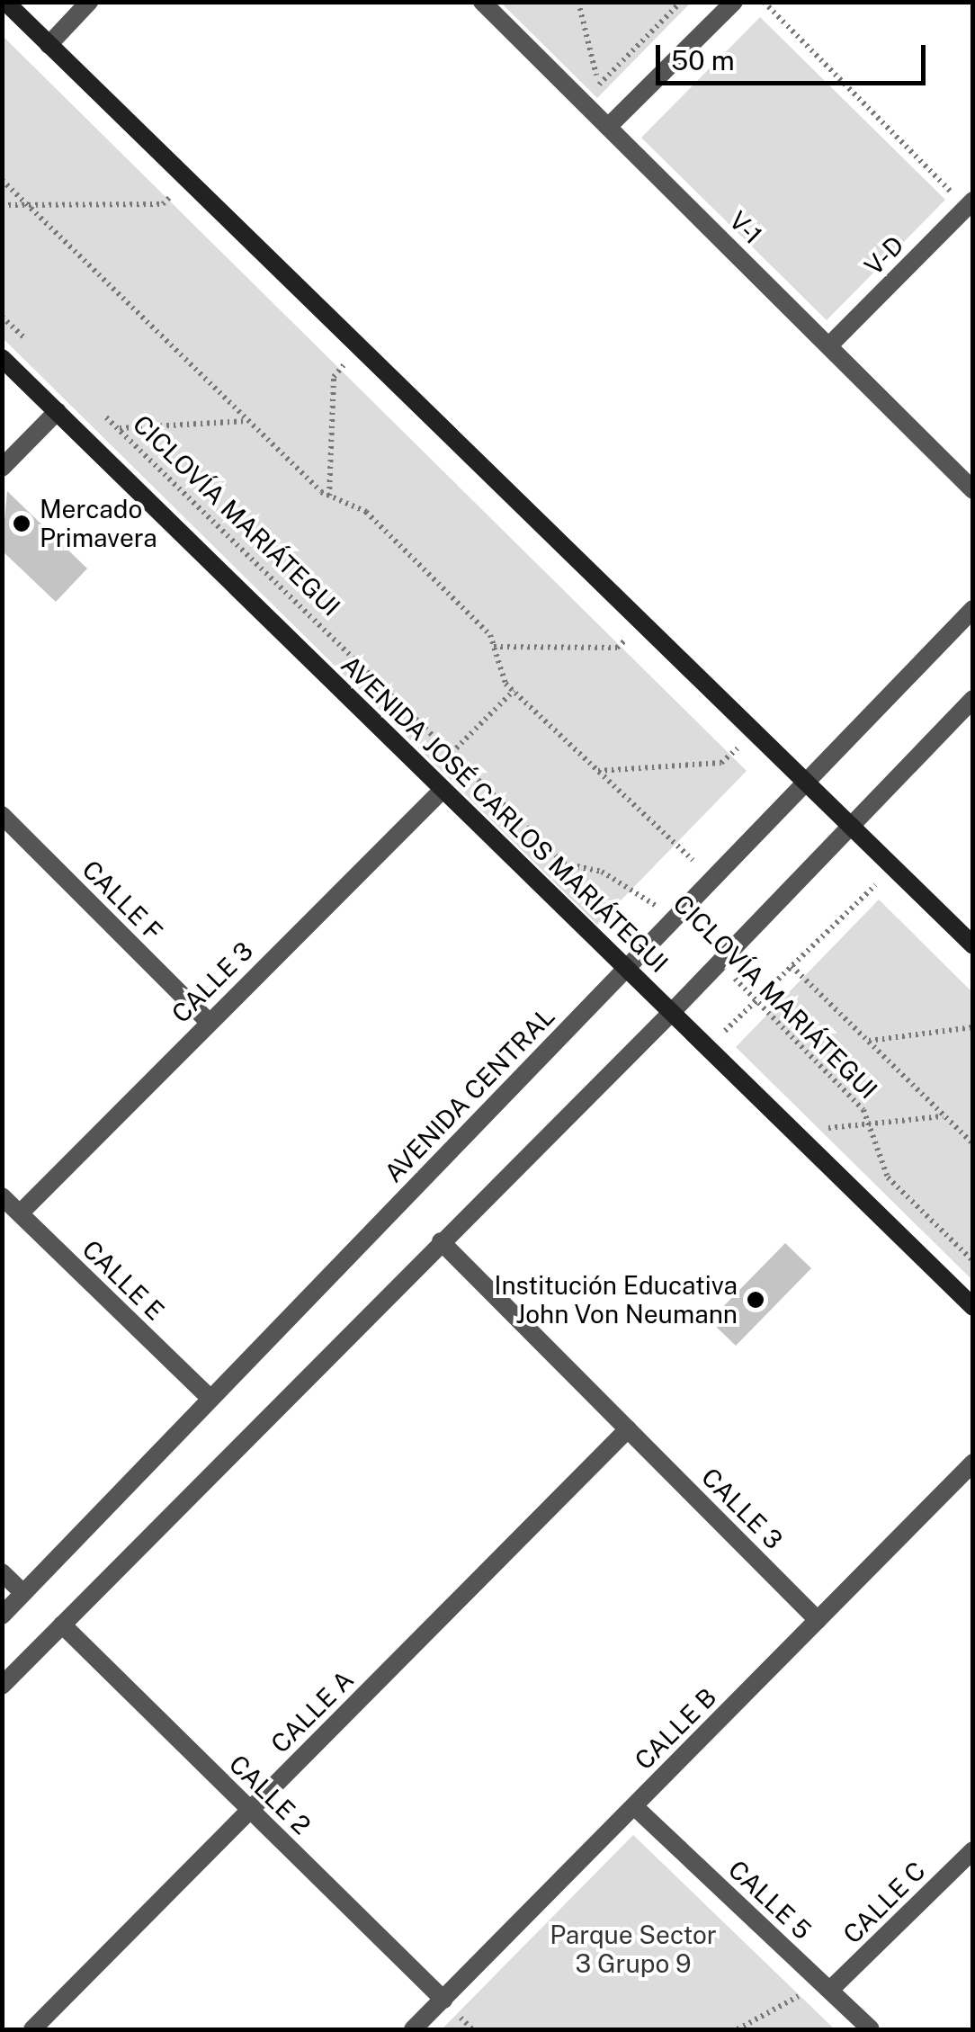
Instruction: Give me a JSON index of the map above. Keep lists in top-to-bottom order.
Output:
{
  "streets": {
    "main road": ["AVENIDA JOSÉ CARLOS MARIÁTEGUI"],
    "street": [
      "V-1",
      "V-D",
      "CALLE F",
      "CALLE 3",
      "AVENIDA CENTRAL",
      "CALLE E",
      "CALLE A",
      "CALLE B",
      "CALLE 2",
      "CALLE 5",
      "CALLE C"
    ],
    "path": ["CICLOVÍA MARIÁTEGUI"]
  },
  "crossings": [
    ["V-1", "V-D"],
    ["CICLOVÍA MARIÁTEGUI", "AVENIDA CENTRAL"],
    ["AVENIDA JOSÉ CARLOS MARIÁTEGUI", "CALLE 3"],
    ["AVENIDA JOSÉ CARLOS MARIÁTEGUI", "AVENIDA CENTRAL"],
    ["CALLE F", "CALLE 3"],
    ["CALLE 3", "CALLE E"],
    ["CALLE 3", "CALLE A"],
    ["CALLE 3", "CALLE B"],
    ["AVENIDA CENTRAL", "CALLE E"],
    ["CALLE A", "CALLE 2"],
    ["CALLE B", "CALLE 2"],
    ["CALLE B", "CALLE 5"],
    ["CALLE 5", "CALLE C"]
  ],
  "parks": ["Parque Sector 3 Grupo 9"],
  "places": ["Mercado Primavera", "Institución Educativa John Von Neumann"],
  "scale_bar": "50 m"
}
